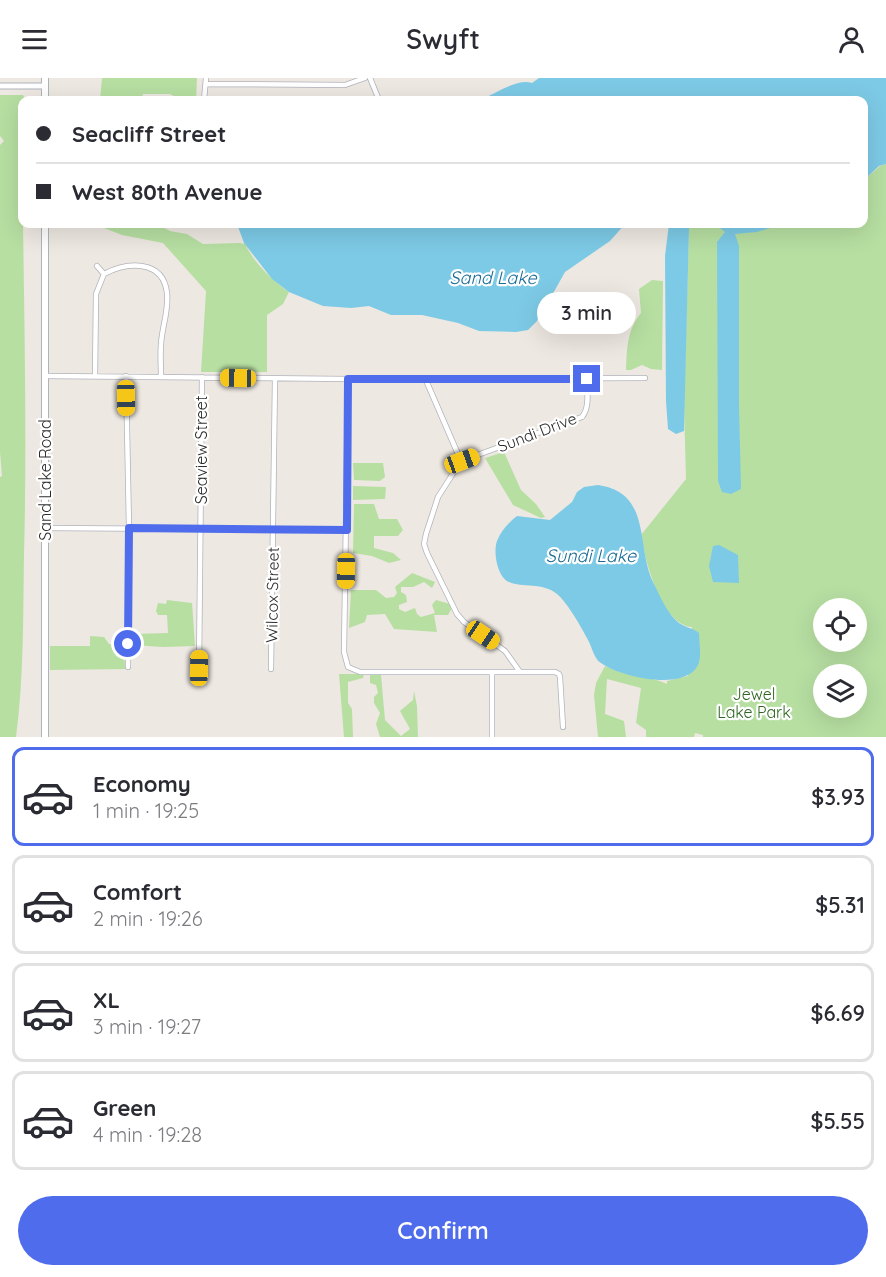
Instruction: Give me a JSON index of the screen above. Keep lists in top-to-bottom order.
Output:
{
  "streets": {
    "main road": ["Sand Lake Road"],
    "street": ["Sundi Drive", "Seaview Street", "Wilcox Street"]
  },
  "water": ["Sand Lake", "Sundi Lake"],
  "parks": ["Jewel Lake Park"],
  "page": {
    "header": "Swyft",
    "banner": ["Seacliff Street", "West 80th Avenue"],
    "bubble": "3 min",
    "list": [
      {
        "name": "Economy",
        "note": "1 min · 19:25",
        "value": "$3.93"
      },
      {
        "name": "Comfort",
        "note": "2 min · 19:26",
        "value": "$5.31"
      },
      {
        "name": "XL",
        "note": "3 min · 19:27",
        "value": "$6.69"
      },
      {
        "name": "Green",
        "note": "4 min · 19:28",
        "value": "$5.55"
      }
    ],
    "buttons": "Confirm"
  }
}
